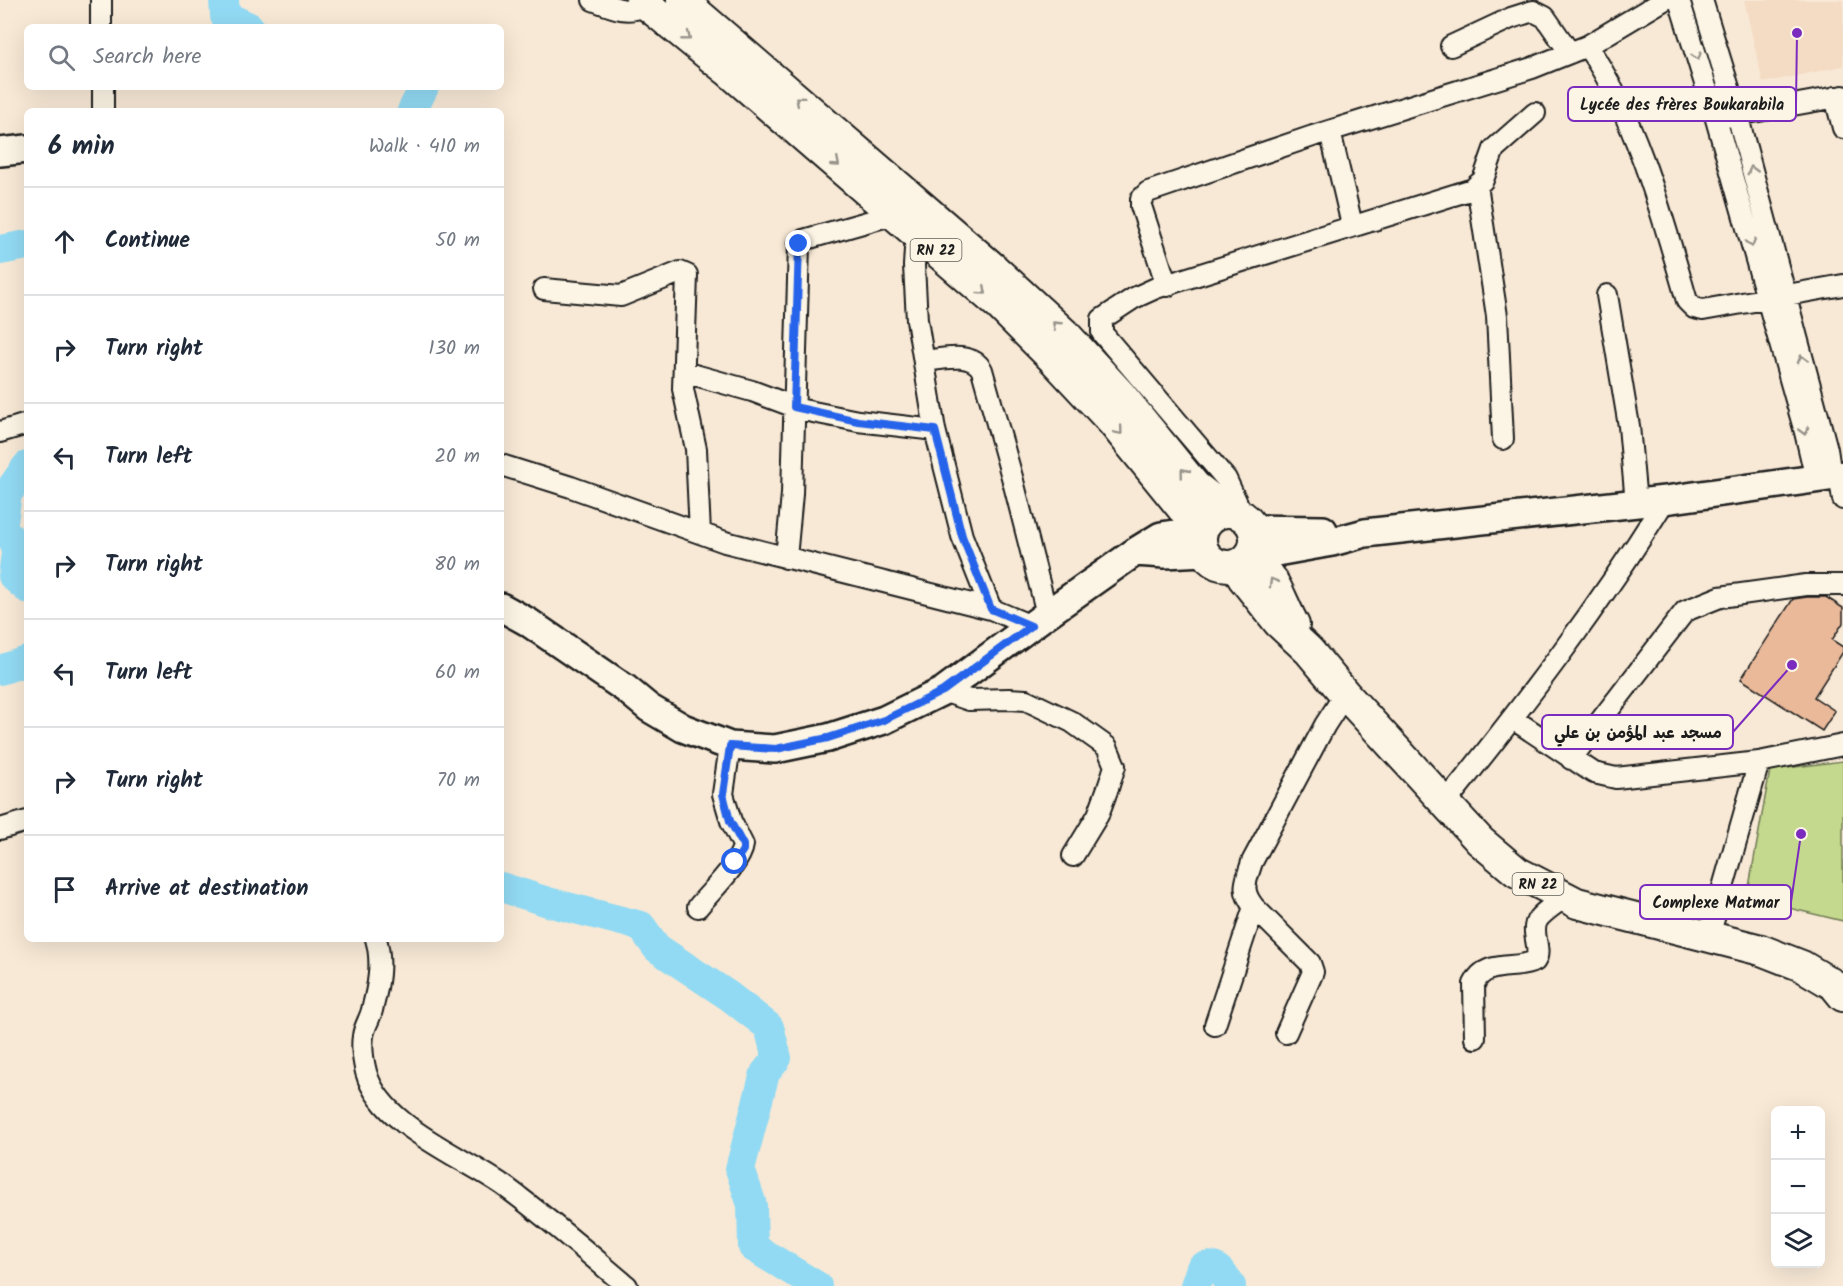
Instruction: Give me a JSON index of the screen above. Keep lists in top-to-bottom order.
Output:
{
  "streets": {
    "main road": ["RN 22"]
  },
  "places": ["Lycée des frères Boukarabila", "مسجد عبد المؤمن بن علي", "Complexe Matmar"],
  "page": {
    "search": "Search here",
    "heading": ["6 min", "Walk · 410 m"],
    "list": [
      ["Continue", "50 m"],
      ["Turn right", "130 m"],
      ["Turn left", "20 m"],
      ["Turn right", "80 m"],
      ["Turn left", "60 m"],
      ["Turn right", "70 m"],
      "Arrive at destination"
    ],
    "map_buttons": ["+", "−"]
  }
}
